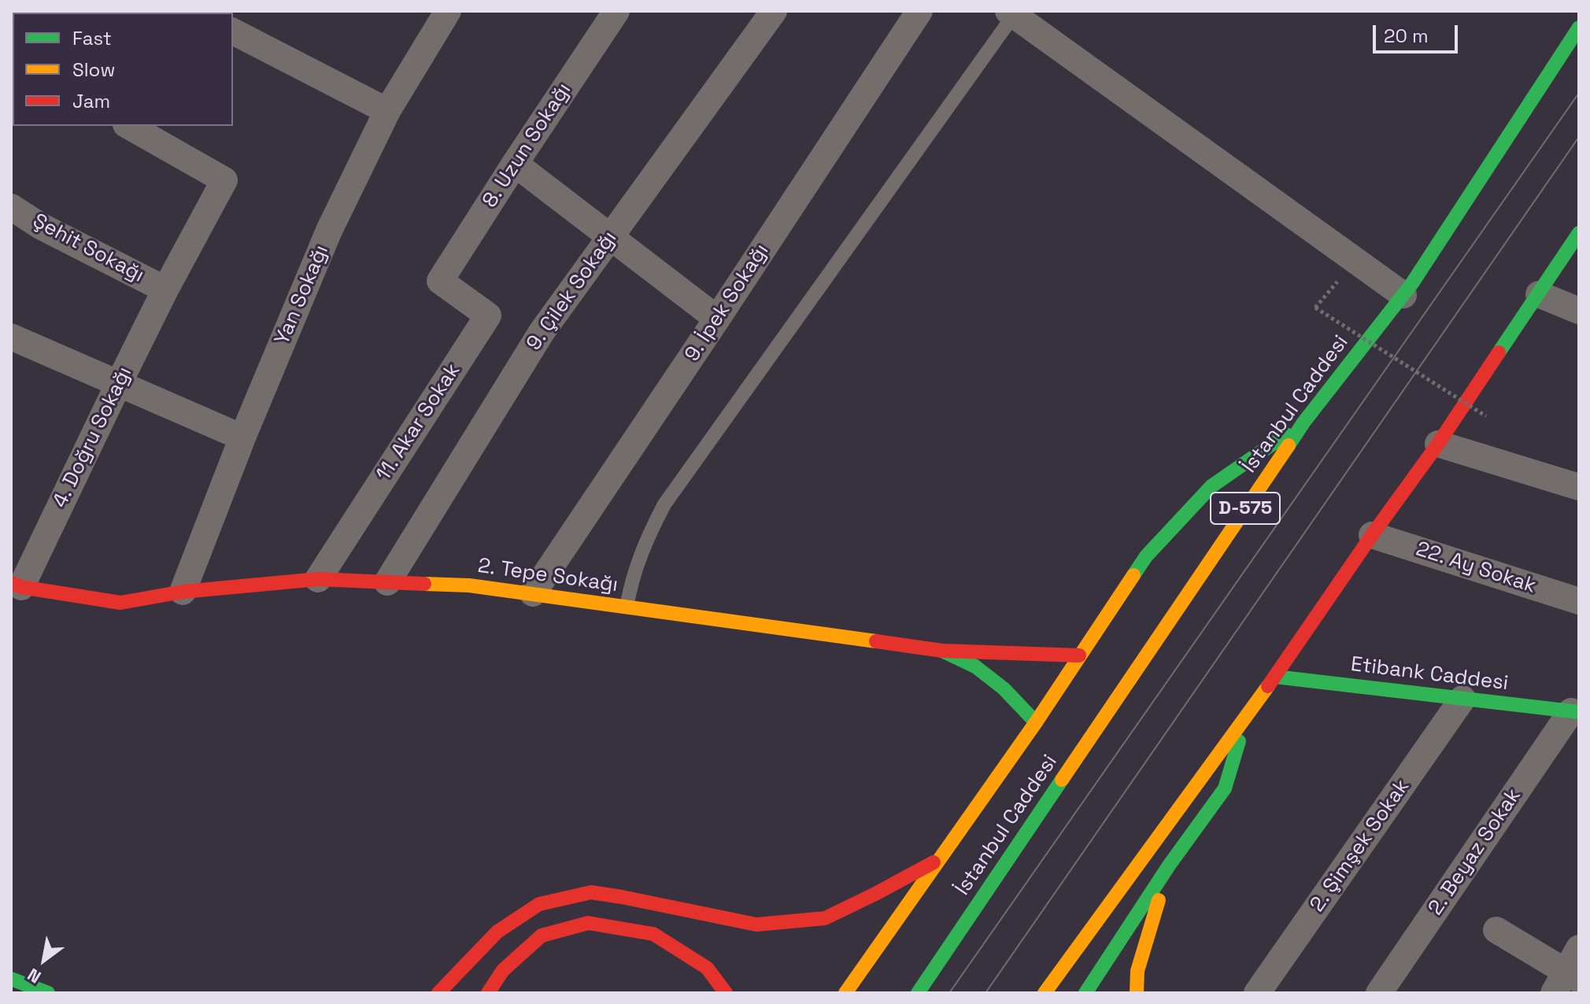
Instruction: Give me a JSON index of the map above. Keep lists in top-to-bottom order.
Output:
{
  "streets": {
    "main road": [
      "İstanbul Caddesi",
      "D-575",
      "2. Tepe Sokağı",
      "Etibank Caddesi"
    ],
    "street": [
      "8. Uzun Sokağı",
      "Şehit Sokağı",
      "9. Çilek Sokağı",
      "Yan Sokağı",
      "9. İpek Sokağı",
      "11. Akar Sokak",
      "4. Doğru Sokağı",
      "22. Ay Sokak",
      "2. Şimşek Sokak",
      "2. Beyaz Sokak"
    ]
  },
  "crossings": [
    ["8. Uzun Sokağı", "11. Akar Sokak"],
    ["Şehit Sokağı", "4. Doğru Sokağı"],
    ["9. Çilek Sokağı", "2. Tepe Sokağı"],
    ["Yan Sokağı", "2. Tepe Sokağı"],
    ["9. İpek Sokağı", "2. Tepe Sokağı"],
    ["11. Akar Sokak", "2. Tepe Sokağı"],
    ["4. Doğru Sokağı", "2. Tepe Sokağı"],
    ["Etibank Caddesi", "2. Şimşek Sokak"],
    ["Etibank Caddesi", "2. Beyaz Sokak"]
  ],
  "legend": ["Fast", "Slow", "Jam"],
  "scale_bar": "20 m",
  "north": "bottom left"
}
